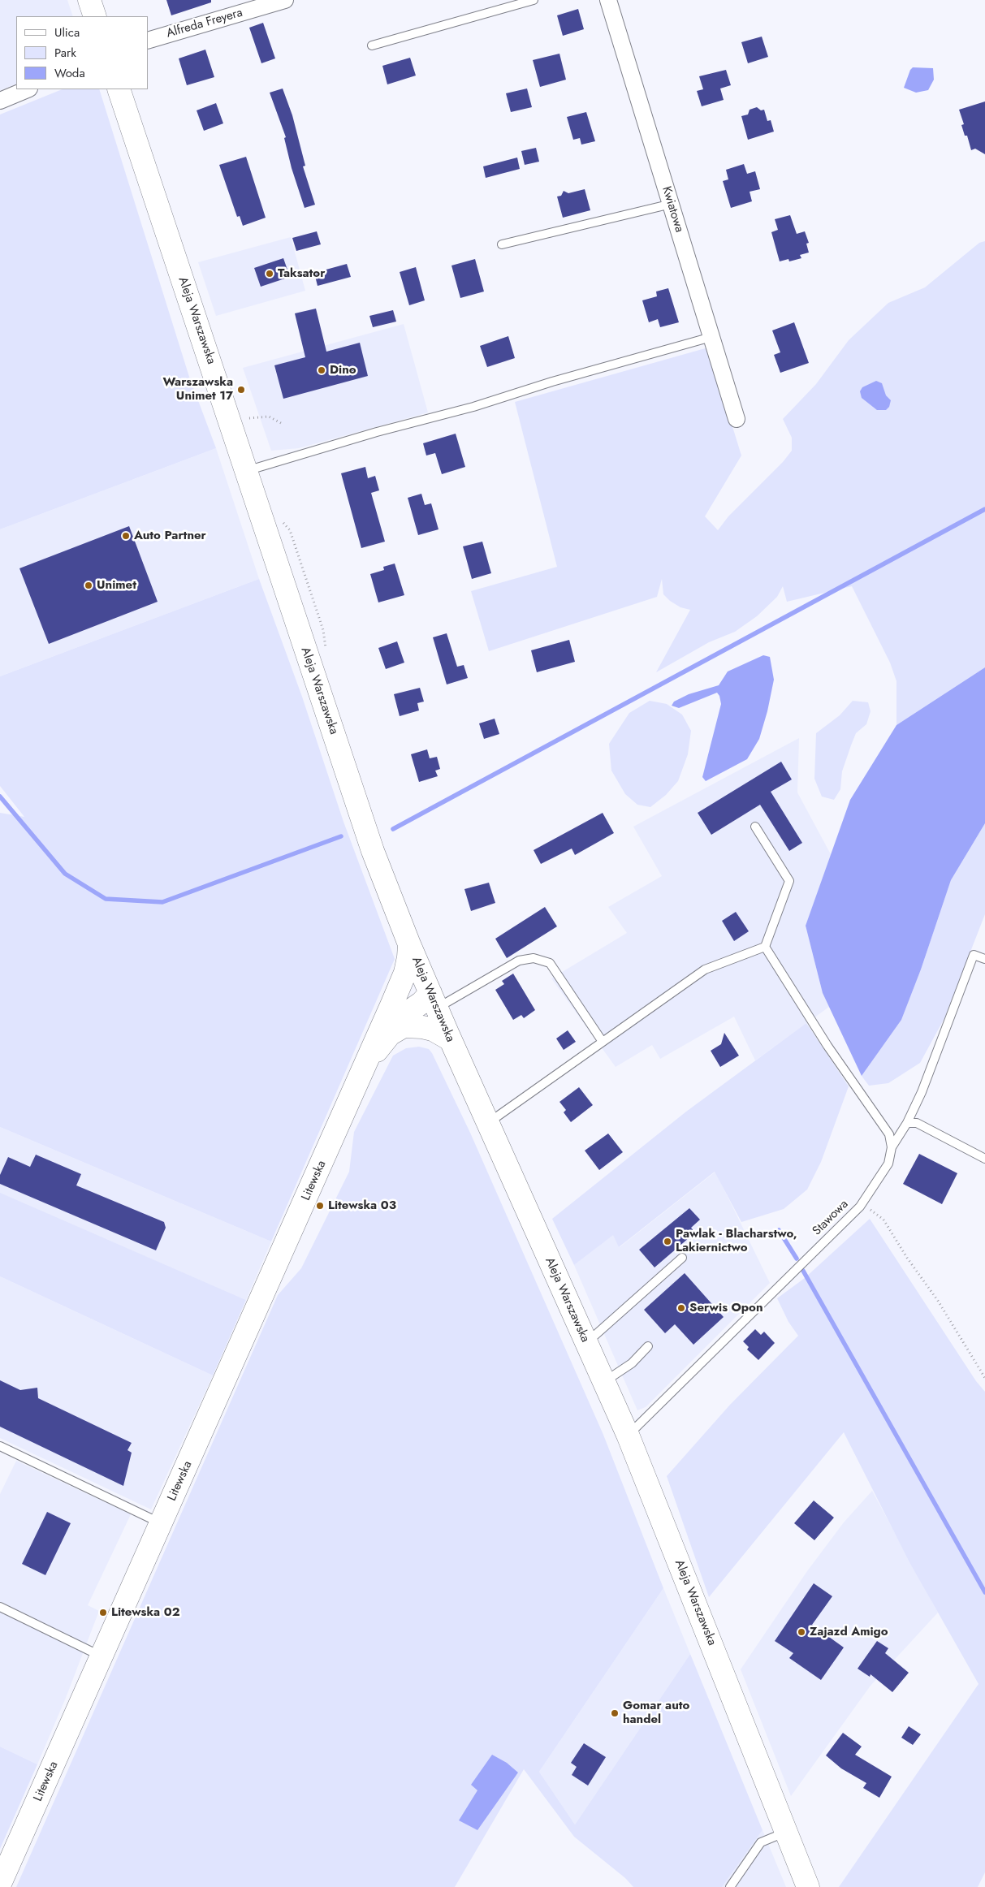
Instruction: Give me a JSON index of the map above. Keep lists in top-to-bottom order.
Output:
{
  "streets": {
    "street": [
      "Alfreda Freyera",
      "Kwiatowa",
      "Aleja Warszawska",
      "Litewska"
    ],
    "lane": ["Stawowa"]
  },
  "crossings": [
    ["Aleja Warszawska", "Stawowa"]
  ],
  "places": [
    "Taksator",
    "Dino",
    "Warszawska Unimet 17",
    "Auto Partner",
    "Unimet",
    "Litewska 03",
    "Pawlak - Blacharstwo, Lakiernictwo",
    "Serwis Opon",
    "Litewska 02",
    "Zajazd Amigo",
    "Gomar auto handel"
  ],
  "legend": ["Ulica", "Park", "Woda"]
}
